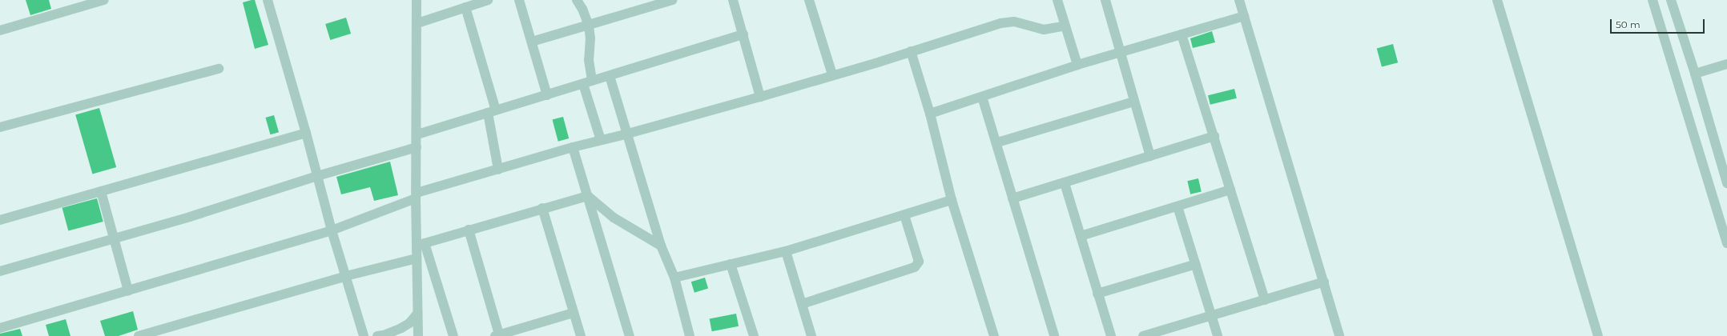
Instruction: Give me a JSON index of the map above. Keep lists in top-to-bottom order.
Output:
{
  "scale_bar": "50 m"
}
